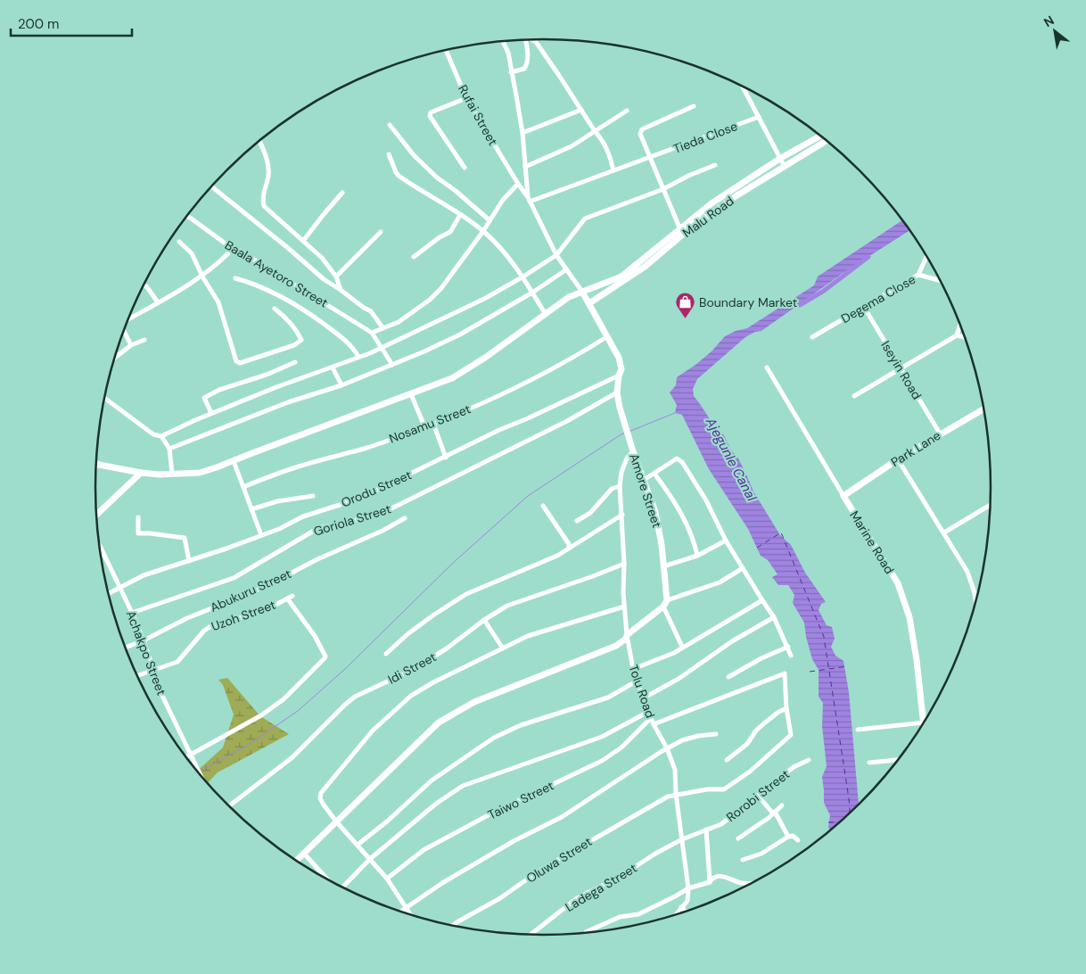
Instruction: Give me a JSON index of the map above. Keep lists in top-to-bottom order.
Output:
{
  "streets": {
    "main road": [
      "Malu Road",
      "Park Lane",
      "Amore Street",
      "Marine Road"
    ],
    "street": [
      "Rufai Street",
      "Tieda Close",
      "Baala Ayetoro Street",
      "Degema Close",
      "Iseyin Road",
      "Nosamu Street",
      "Orodu Street",
      "Goriola Street",
      "Abukuru Street",
      "Uzoh Street",
      "Achakpo Street",
      "Idi Street",
      "Tolu Road",
      "Rorobi Street",
      "Taiwo Street",
      "Oluwa Street",
      "Ladega Street"
    ]
  },
  "crossings": [
    ["Rufai Street", "Tieda Close"],
    ["Malu Road", "Amore Street"],
    ["Degema Close", "Iseyin Road"],
    ["Iseyin Road", "Park Lane"],
    ["Nosamu Street", "Amore Street"],
    ["Park Lane", "Marine Road"],
    ["Orodu Street", "Amore Street"],
    ["Orodu Street", "Achakpo Street"],
    ["Amore Street", "Goriola Street"],
    ["Amore Street", "Tolu Road"],
    ["Goriola Street", "Achakpo Street"],
    ["Abukuru Street", "Achakpo Street"],
    ["Uzoh Street", "Achakpo Street"],
    ["Idi Street", "Tolu Road"],
    ["Tolu Road", "Rorobi Street"],
    ["Tolu Road", "Taiwo Street"],
    ["Tolu Road", "Oluwa Street"],
    ["Tolu Road", "Ladega Street"],
    ["Rorobi Street", "Ladega Street"]
  ],
  "water": ["Ajegunle Canal"],
  "places": {
    "shop": ["Boundary Market"]
  },
  "scale_bar": "200 m",
  "north": "top left"
}
